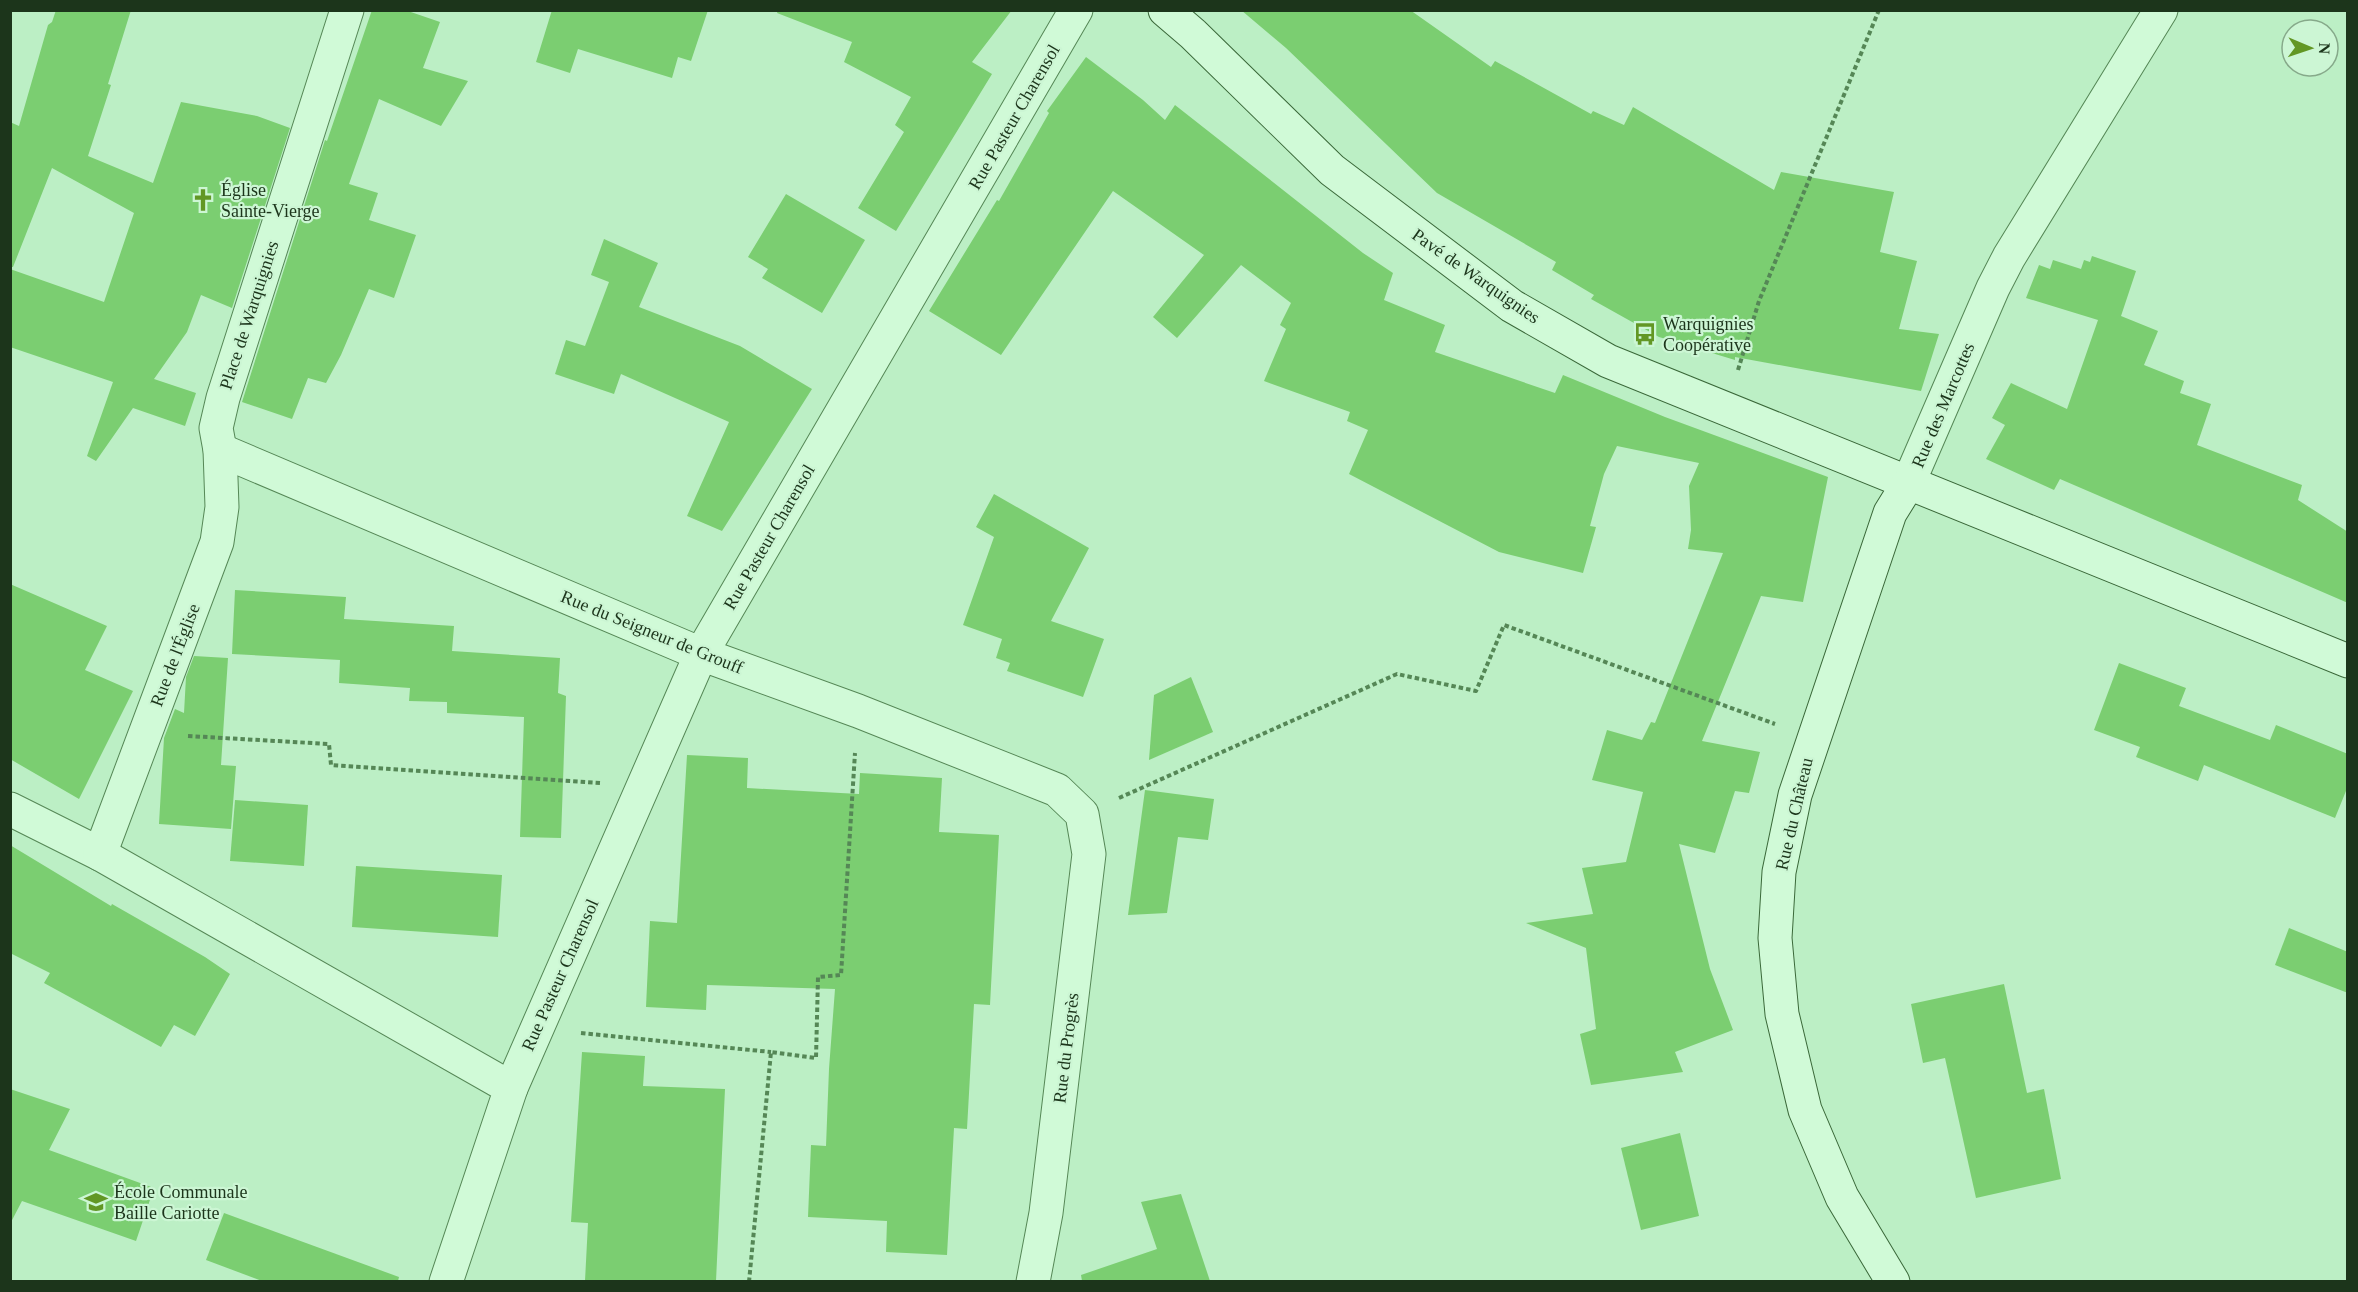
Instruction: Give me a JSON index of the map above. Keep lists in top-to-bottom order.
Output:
{
  "streets": {
    "street": [
      "Rue Pasteur Charensol",
      "Pavé de Warquignies",
      "Place de Warquignies",
      "Rue des Marcottes",
      "Rue du Seigneur de Grouff",
      "Rue de l'Église",
      "Rue du Château",
      "Rue du Progrès"
    ]
  },
  "crossings": [
    ["Rue Pasteur Charensol", "Rue du Seigneur de Grouff"],
    ["Pavé de Warquignies", "Rue des Marcottes"],
    ["Pavé de Warquignies", "Rue du Château"],
    ["Place de Warquignies", "Rue du Seigneur de Grouff"],
    ["Place de Warquignies", "Rue de l'Église"],
    ["Rue des Marcottes", "Rue du Château"],
    ["Rue du Seigneur de Grouff", "Rue de l'Église"],
    ["Rue du Seigneur de Grouff", "Rue du Progrès"]
  ],
  "places": {
    "church": ["Église Sainte-Vierge"],
    "bus stop": ["Warquignies Coopérative"],
    "school or university": ["École Communale Baille Cariotte"]
  },
  "north": "right"
}
